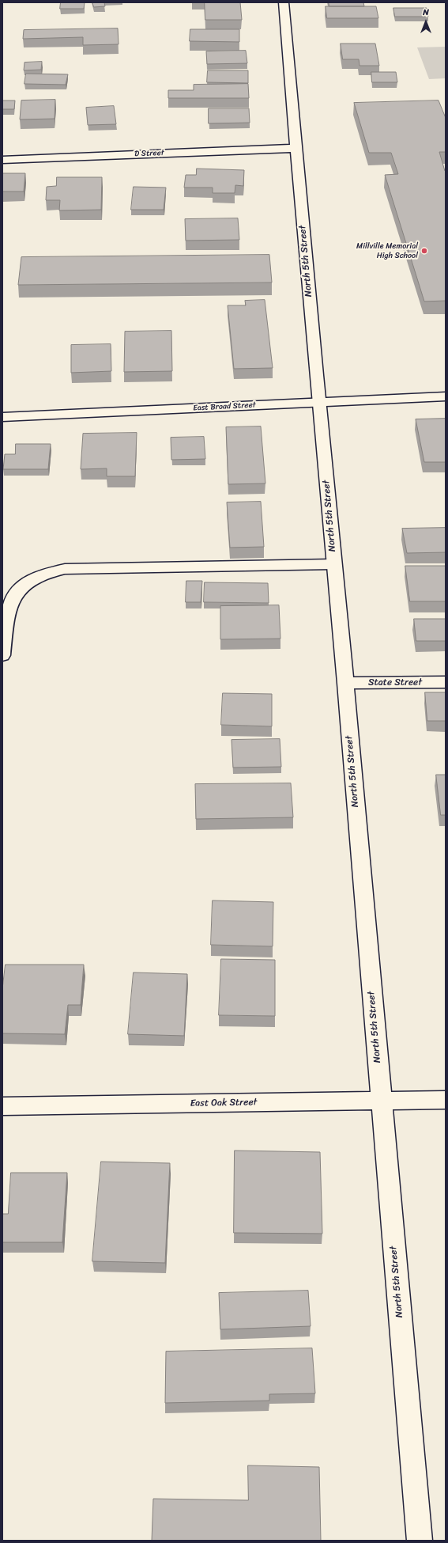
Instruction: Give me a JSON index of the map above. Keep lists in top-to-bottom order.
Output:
{
  "streets": {
    "street": [
      "D Street",
      "North 5th Street",
      "East Broad Street",
      "State Street",
      "East Oak Street"
    ]
  },
  "crossings": [
    ["D Street", "North 5th Street"],
    ["North 5th Street", "East Broad Street"],
    ["North 5th Street", "State Street"],
    ["North 5th Street", "East Oak Street"]
  ],
  "places": ["Millville Memorial High School"],
  "north": "top"
}
